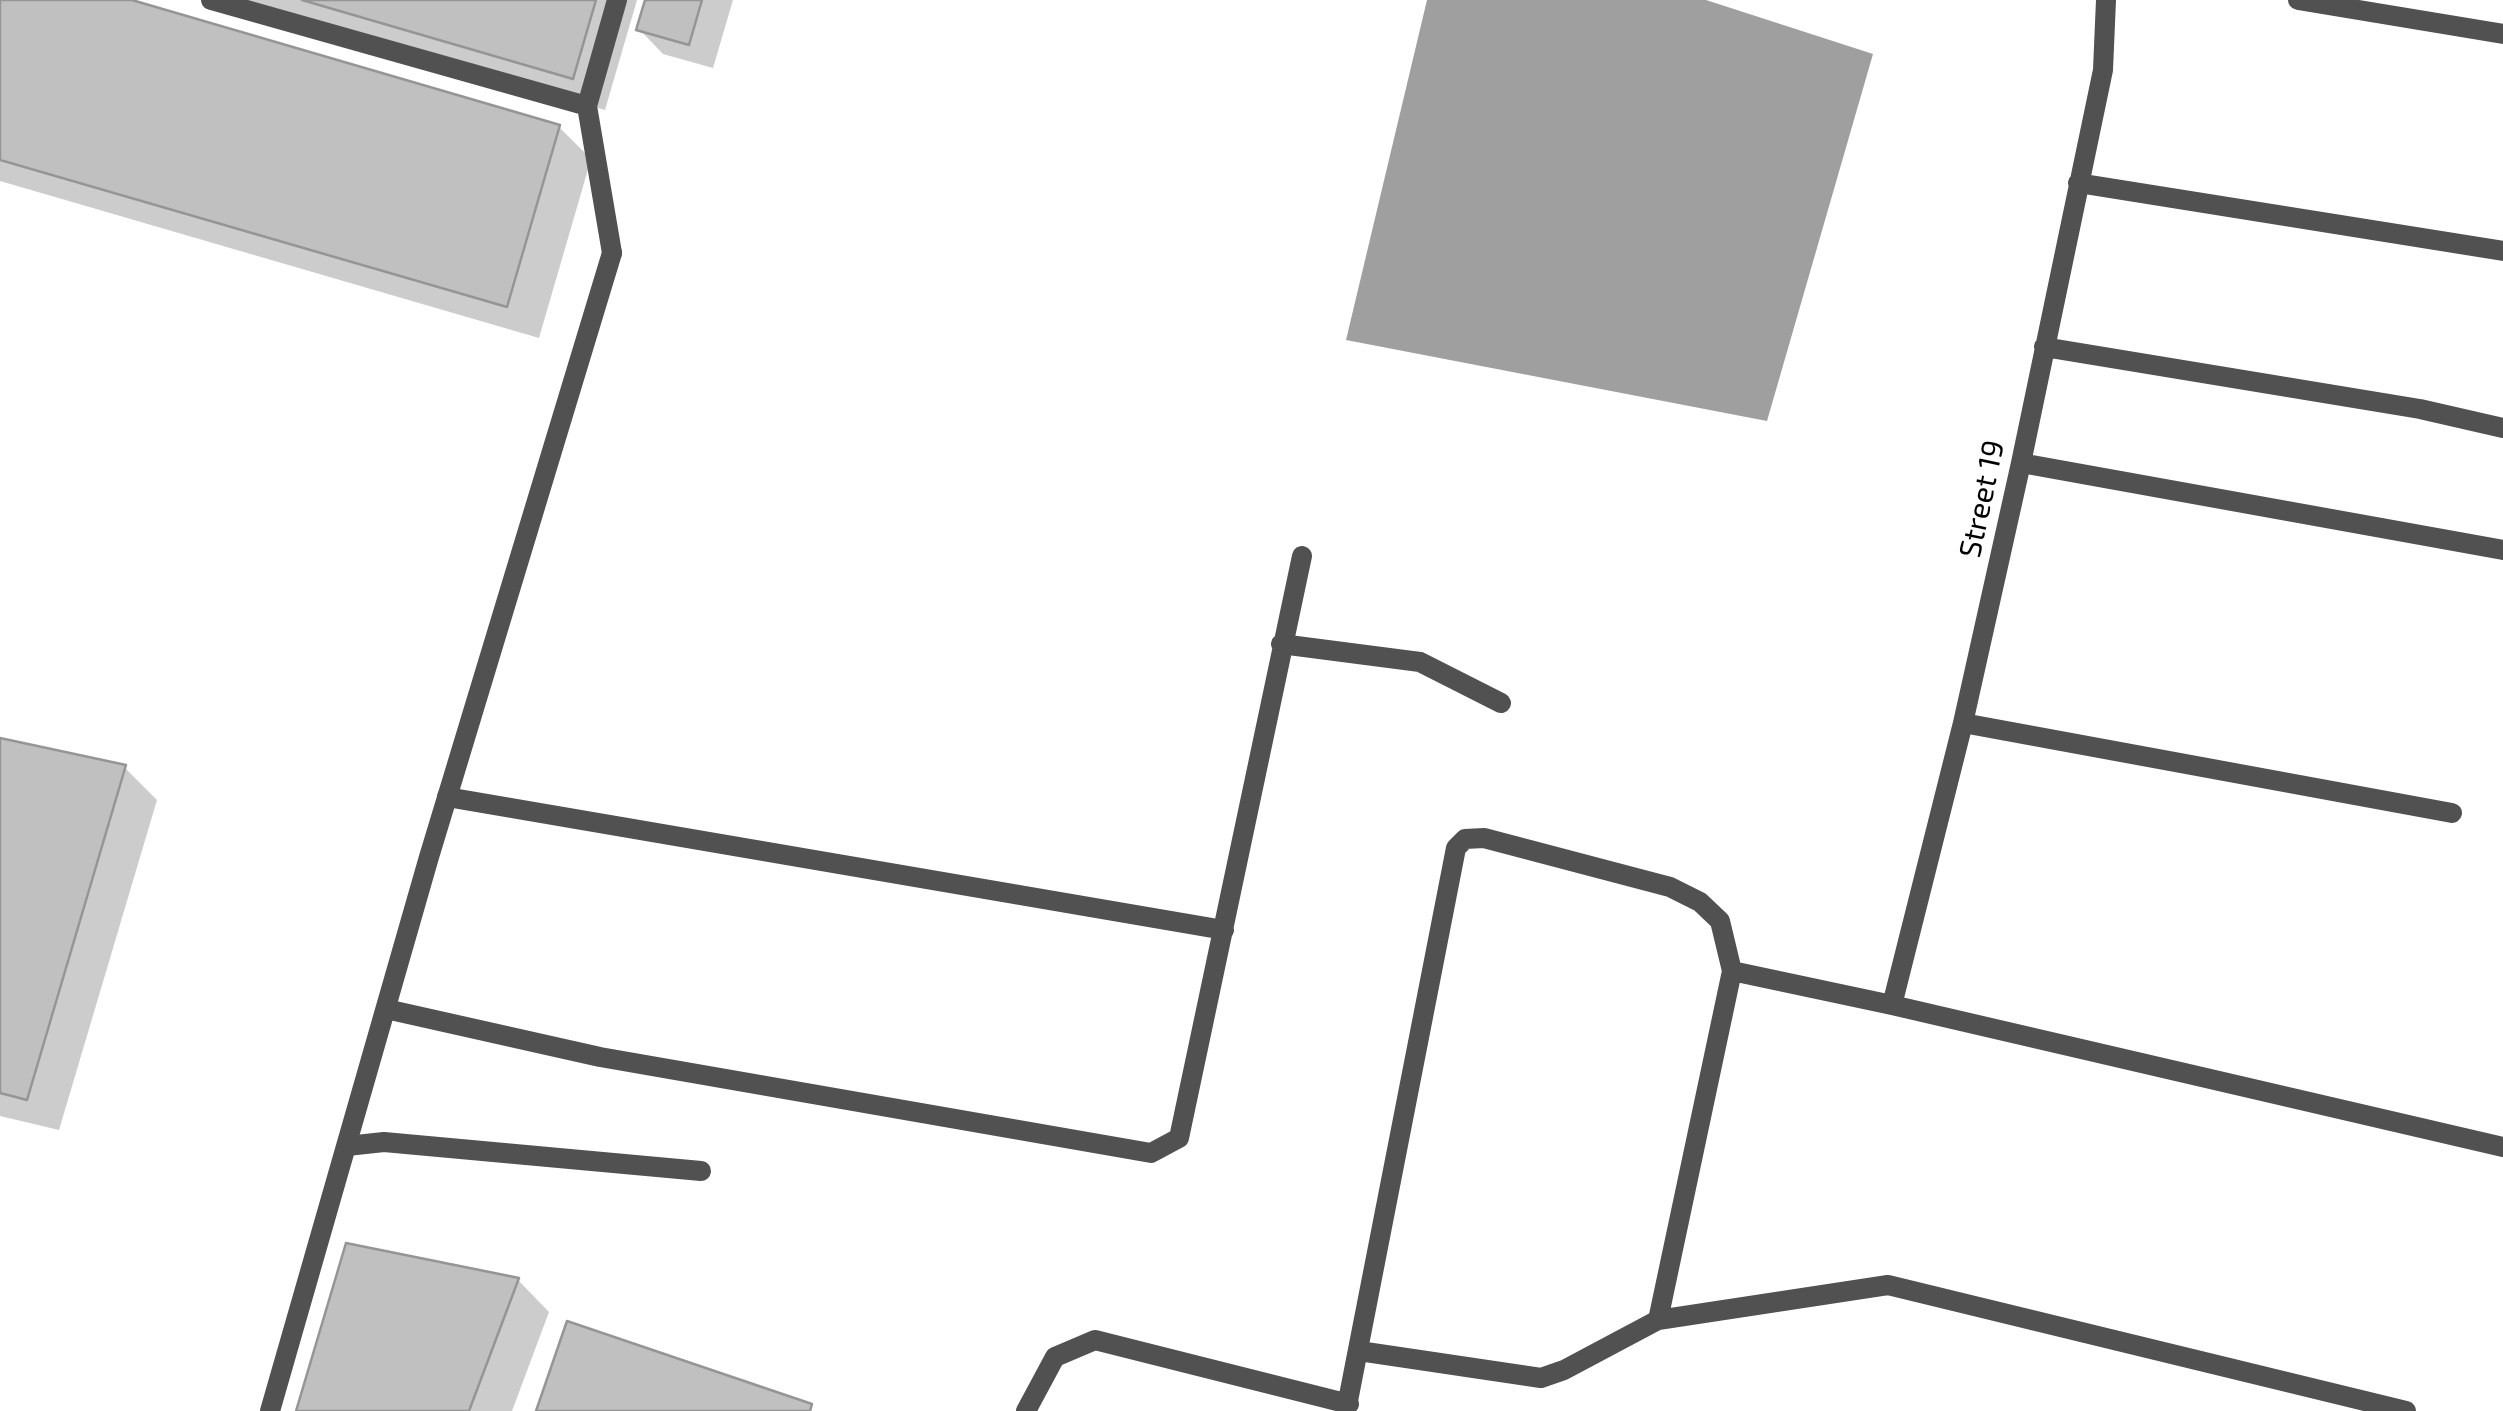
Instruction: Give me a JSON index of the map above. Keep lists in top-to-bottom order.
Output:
{
  "streets": {
    "street": ["Street 19"]
  }
}
